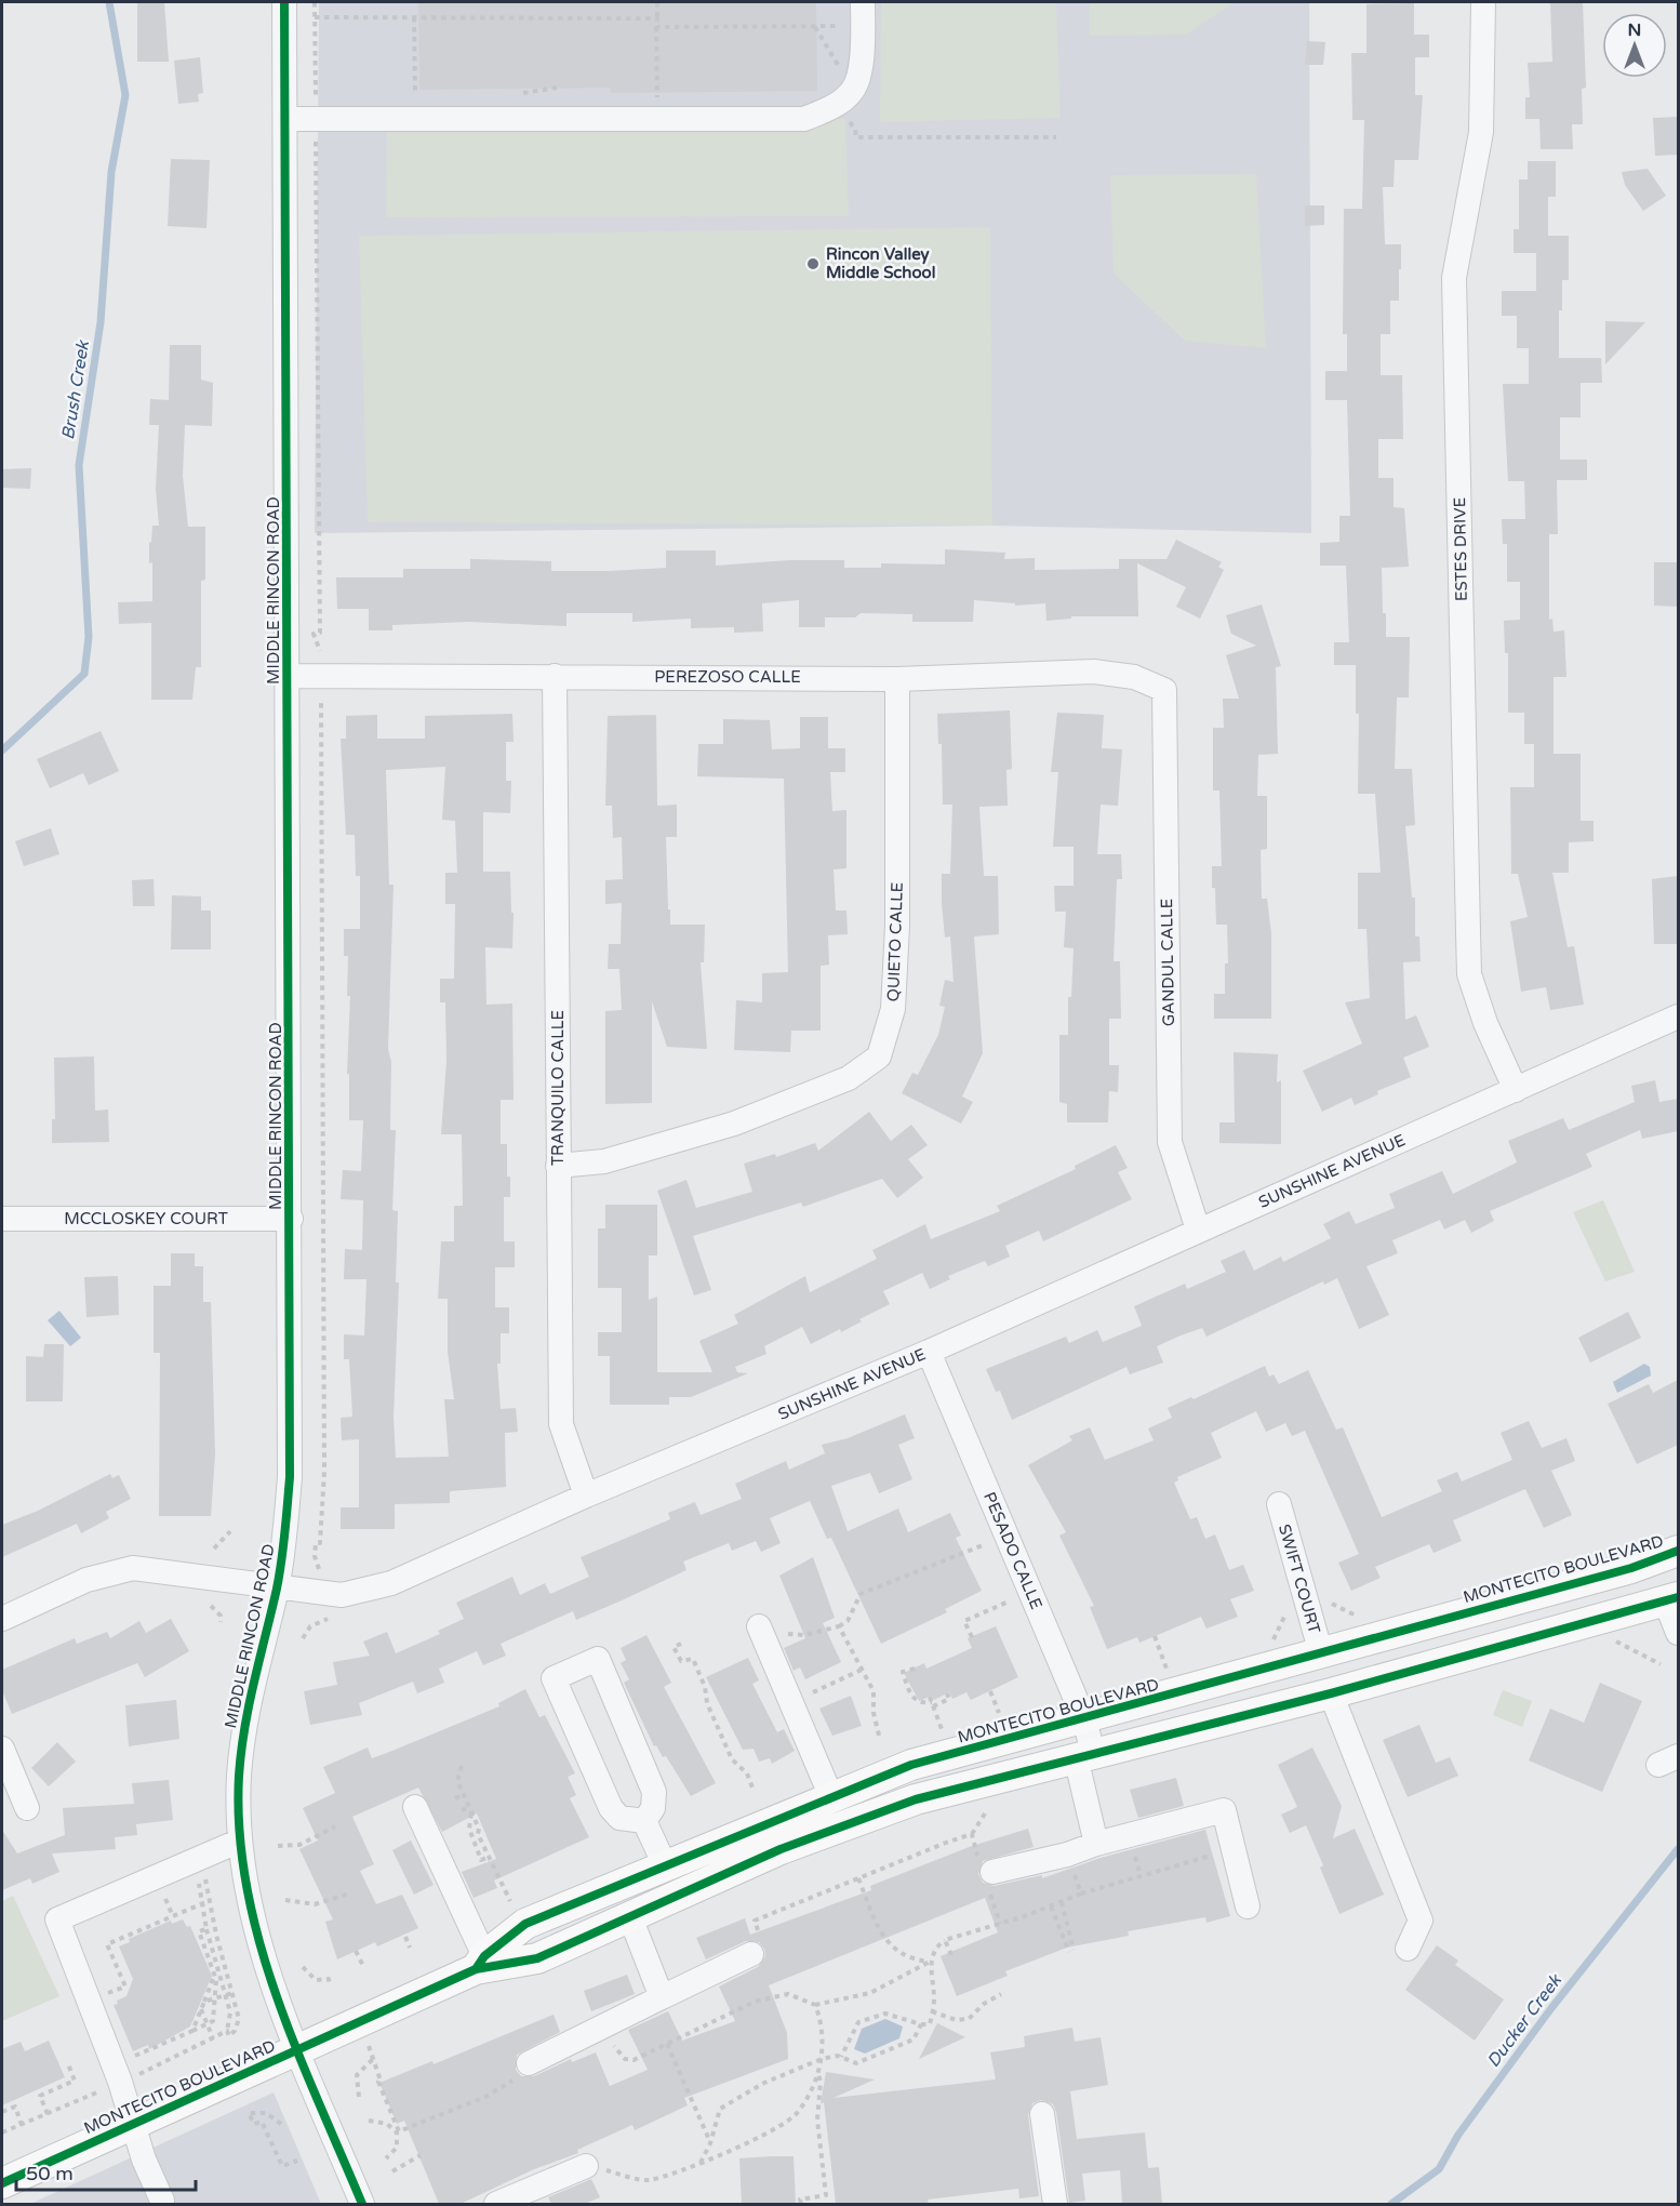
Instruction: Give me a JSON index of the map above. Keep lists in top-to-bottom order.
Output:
{
  "streets": {
    "main road": ["MONTECITO BOULEVARD"],
    "street": [
      "ESTES DRIVE",
      "MIDDLE RINCON ROAD",
      "PEREZOSO CALLE",
      "QUIETO CALLE",
      "GANDUL CALLE",
      "TRANQUILO CALLE",
      "SUNSHINE AVENUE",
      "MCCLOSKEY COURT",
      "PESADO CALLE",
      "SWIFT COURT"
    ]
  },
  "crossings": [
    ["ESTES DRIVE", "SUNSHINE AVENUE"],
    ["MIDDLE RINCON ROAD", "PEREZOSO CALLE"],
    ["MIDDLE RINCON ROAD", "SUNSHINE AVENUE"],
    ["MIDDLE RINCON ROAD", "MCCLOSKEY COURT"],
    ["MIDDLE RINCON ROAD", "MONTECITO BOULEVARD"],
    ["PEREZOSO CALLE", "QUIETO CALLE"],
    ["PEREZOSO CALLE", "GANDUL CALLE"],
    ["PEREZOSO CALLE", "TRANQUILO CALLE"],
    ["QUIETO CALLE", "TRANQUILO CALLE"],
    ["GANDUL CALLE", "SUNSHINE AVENUE"],
    ["TRANQUILO CALLE", "SUNSHINE AVENUE"],
    ["SUNSHINE AVENUE", "PESADO CALLE"],
    ["PESADO CALLE", "MONTECITO BOULEVARD"],
    ["MONTECITO BOULEVARD", "SWIFT COURT"]
  ],
  "water": ["Brush Creek", "Ducker Creek"],
  "places": ["Rincon Valley Middle School"],
  "scale_bar": "50 m",
  "north": "top"
}
